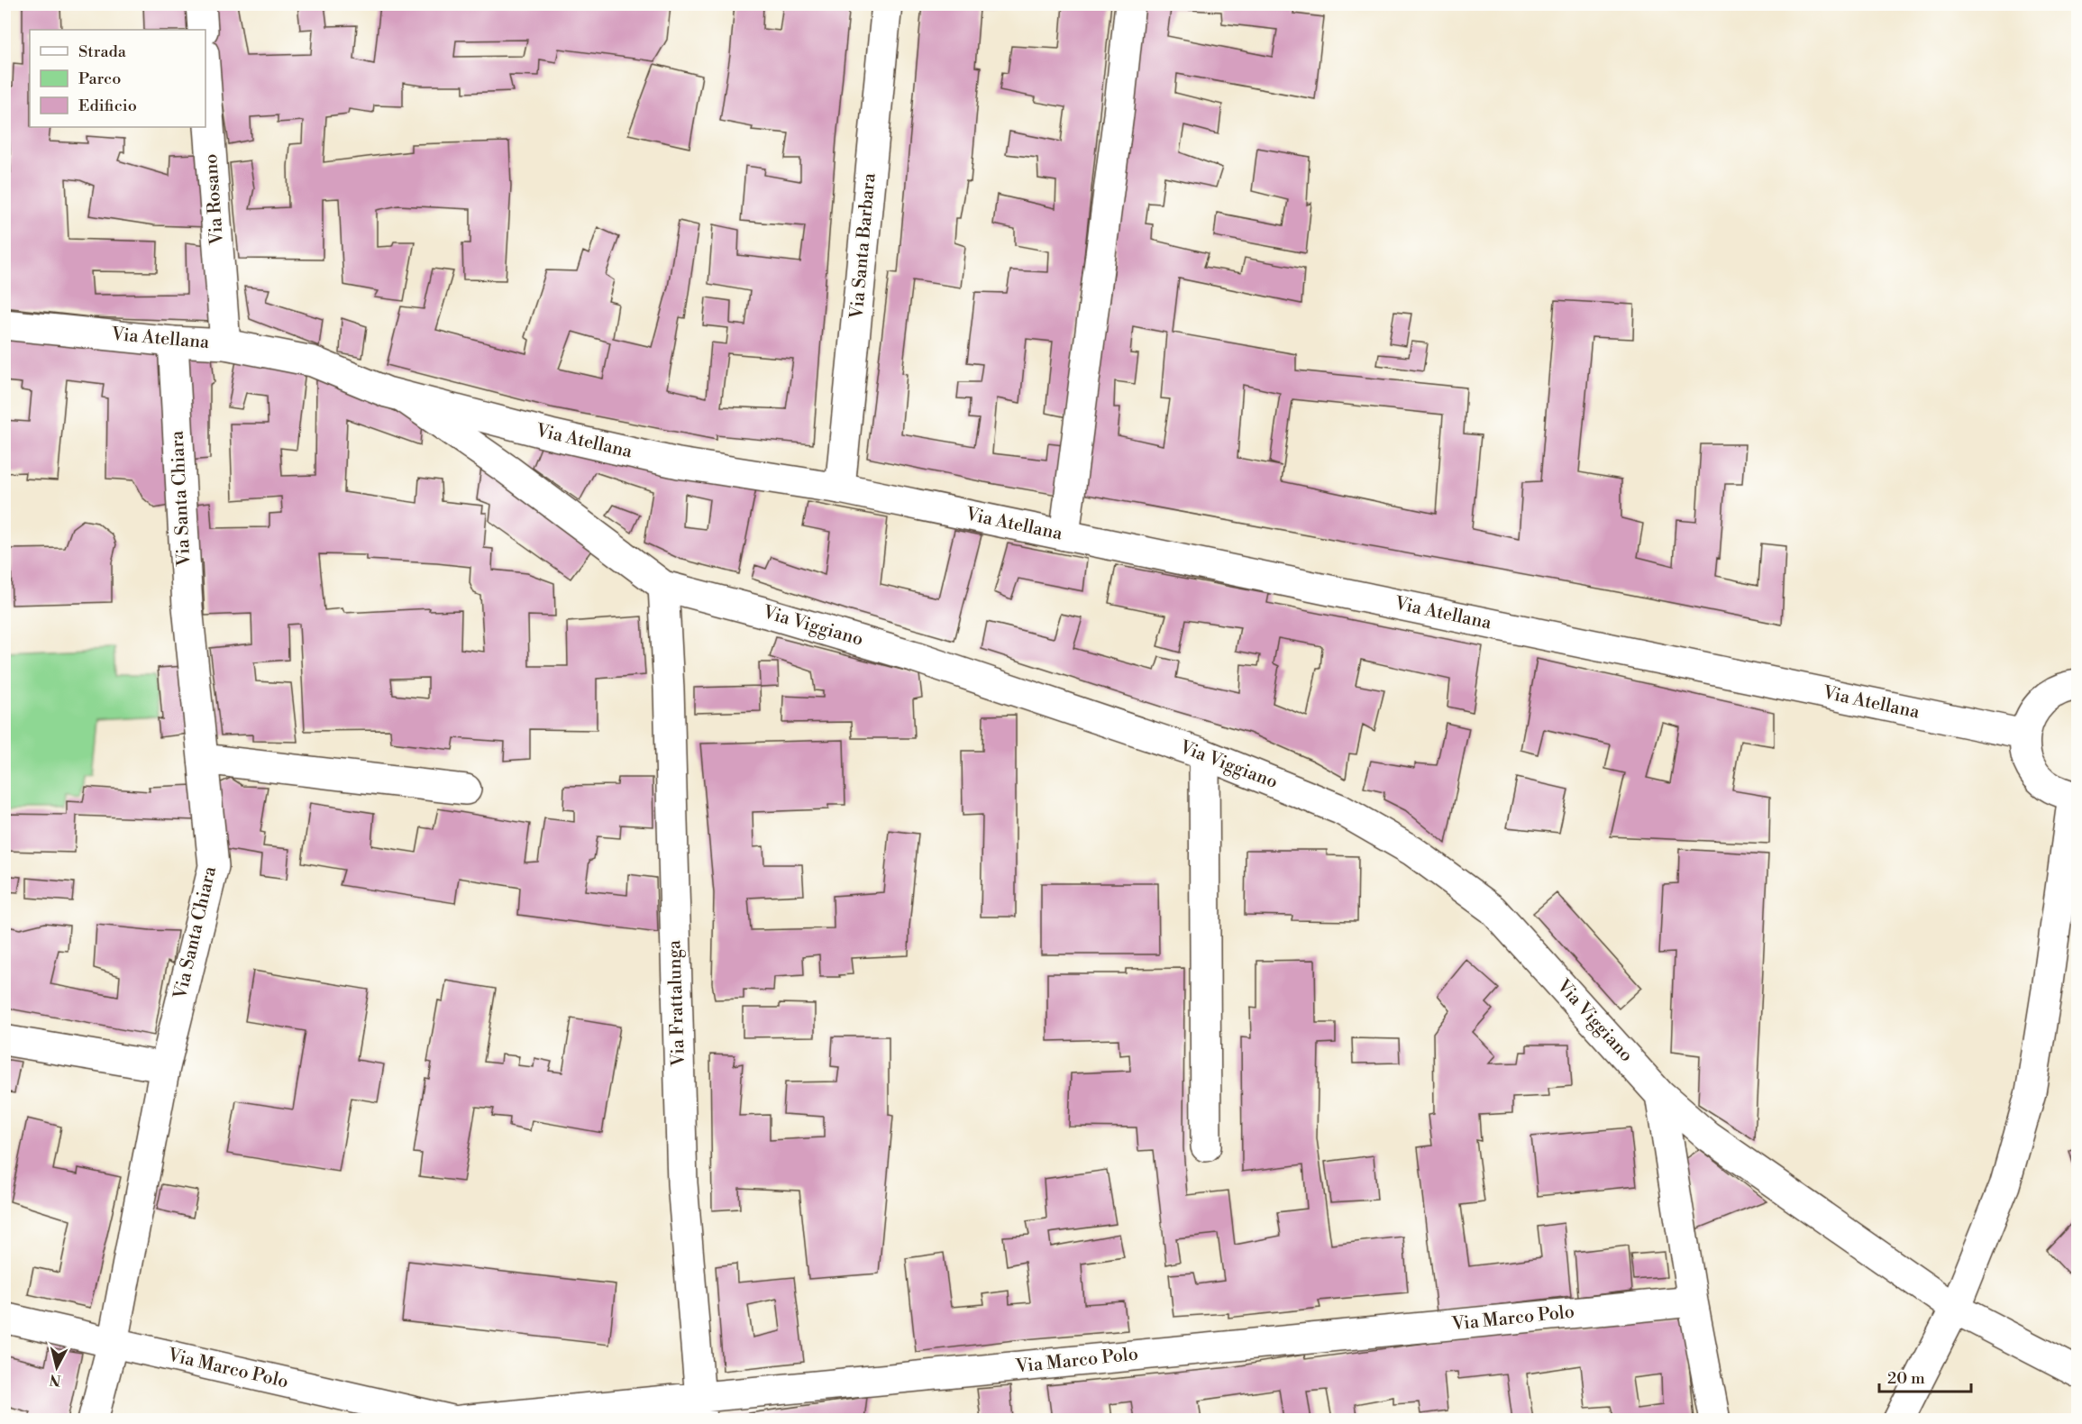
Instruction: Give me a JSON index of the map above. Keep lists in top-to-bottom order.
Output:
{
  "streets": {
    "street": [
      "Via Rosano",
      "Via Santa Barbara",
      "Via Atellana",
      "Via Santa Chiara",
      "Via Viggiano",
      "Via Frattalunga",
      "Via Marco Polo"
    ]
  },
  "crossings": [
    ["Via Rosano", "Via Atellana"],
    ["Via Santa Barbara", "Via Atellana"],
    ["Via Atellana", "Via Santa Chiara"],
    ["Via Atellana", "Via Viggiano"],
    ["Via Santa Chiara", "Via Marco Polo"],
    ["Via Viggiano", "Via Frattalunga"],
    ["Via Frattalunga", "Via Marco Polo"]
  ],
  "legend": ["Strada", "Parco", "Edificio"],
  "scale_bar": "20 m",
  "north": "bottom"
}
